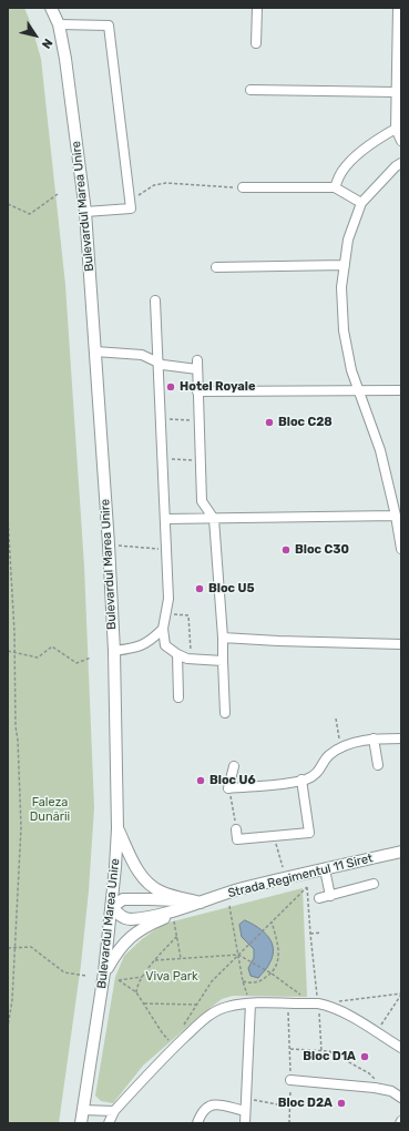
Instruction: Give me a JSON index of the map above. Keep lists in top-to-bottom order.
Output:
{
  "streets": {
    "main road": ["Bulevardul Marea Unire", "Strada Regimentul 11 Siret"]
  },
  "parks": ["Faleza Dunării", "Viva Park"],
  "places": [
    "Hotel Royale",
    "Bloc C28",
    "Bloc C30",
    "Bloc U5",
    "Bloc U6",
    "Bloc D1A",
    "Bloc D2A"
  ],
  "north": "bottom right"
}
